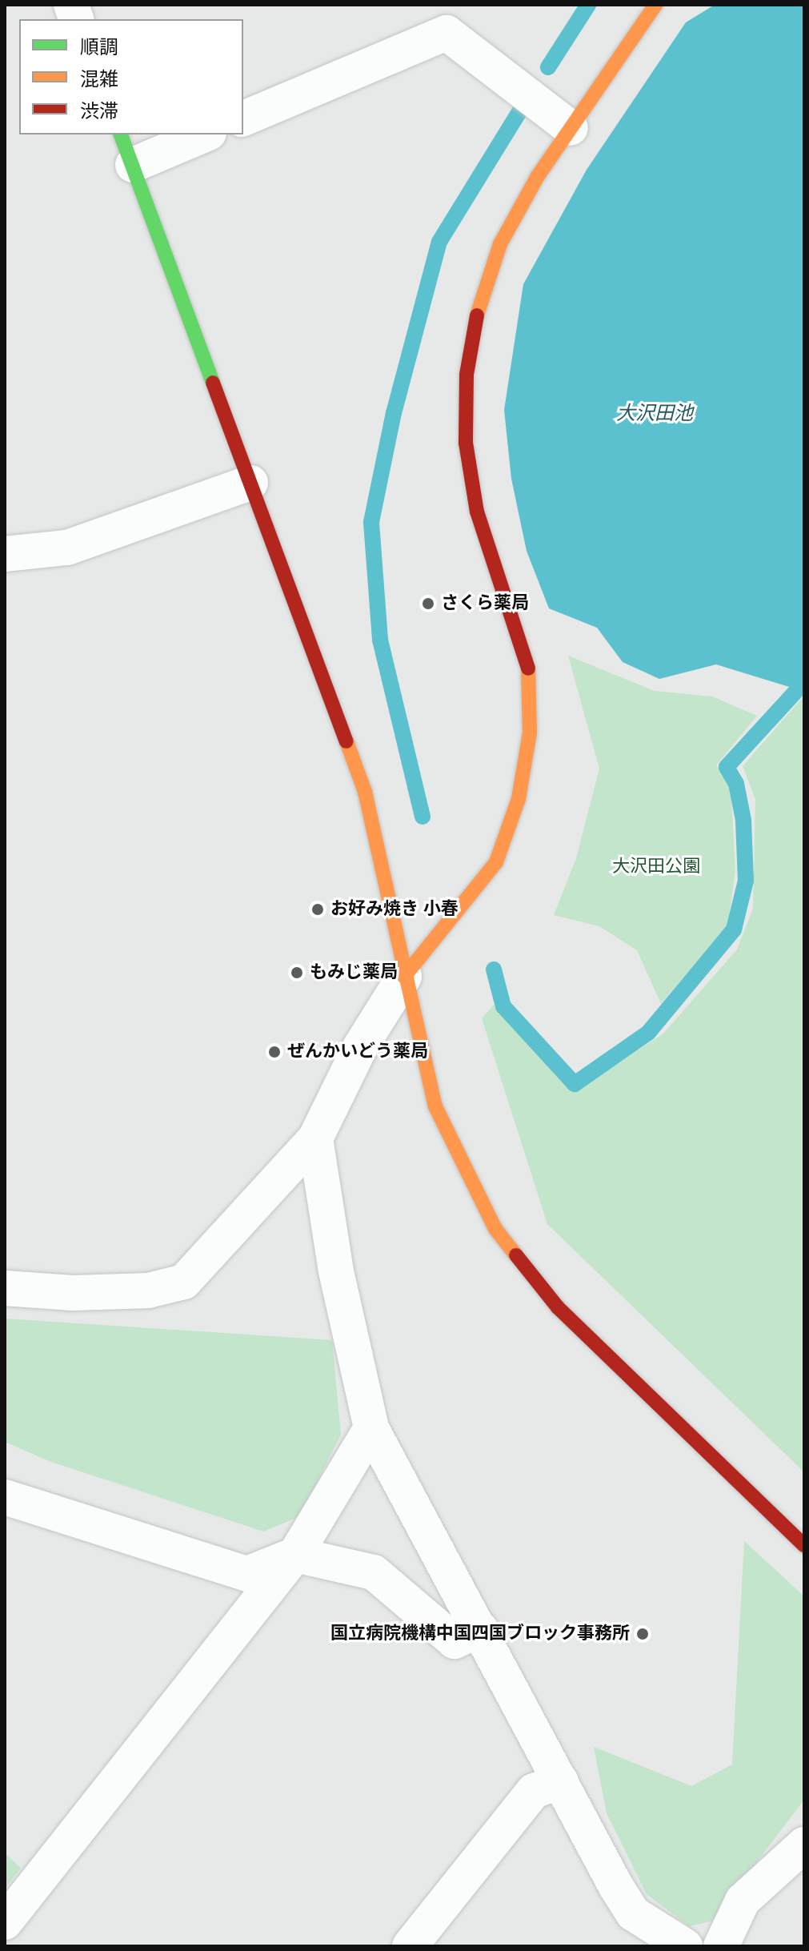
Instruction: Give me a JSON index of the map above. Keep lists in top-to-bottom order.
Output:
{
  "water": ["大沢田池"],
  "parks": ["大沢田公園"],
  "places": [
    "さくら薬局",
    "お好み焼き 小春",
    "もみじ薬局",
    "ぜんかいどう薬局",
    "国立病院機構中国四国ブロック事務所"
  ],
  "legend": ["順調", "混雑", "渋滞"]
}
